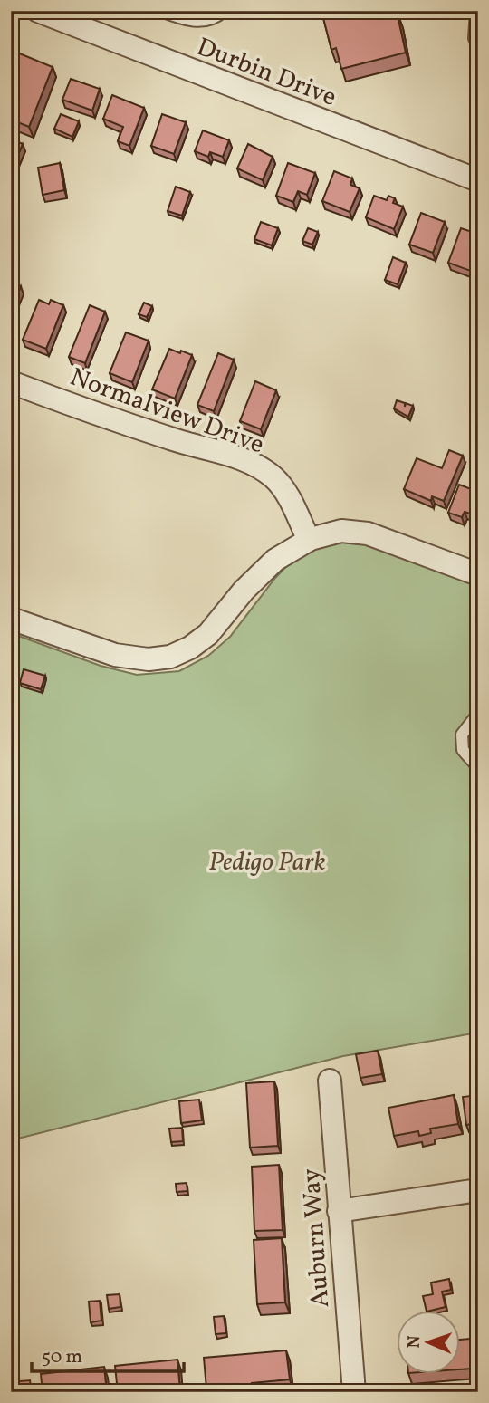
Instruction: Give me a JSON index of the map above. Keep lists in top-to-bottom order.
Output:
{
  "streets": {
    "street": ["Durbin Drive", "Normalview Drive", "Auburn Way"]
  },
  "parks": ["Pedigo Park"],
  "scale_bar": "50 m",
  "north": "left"
}
